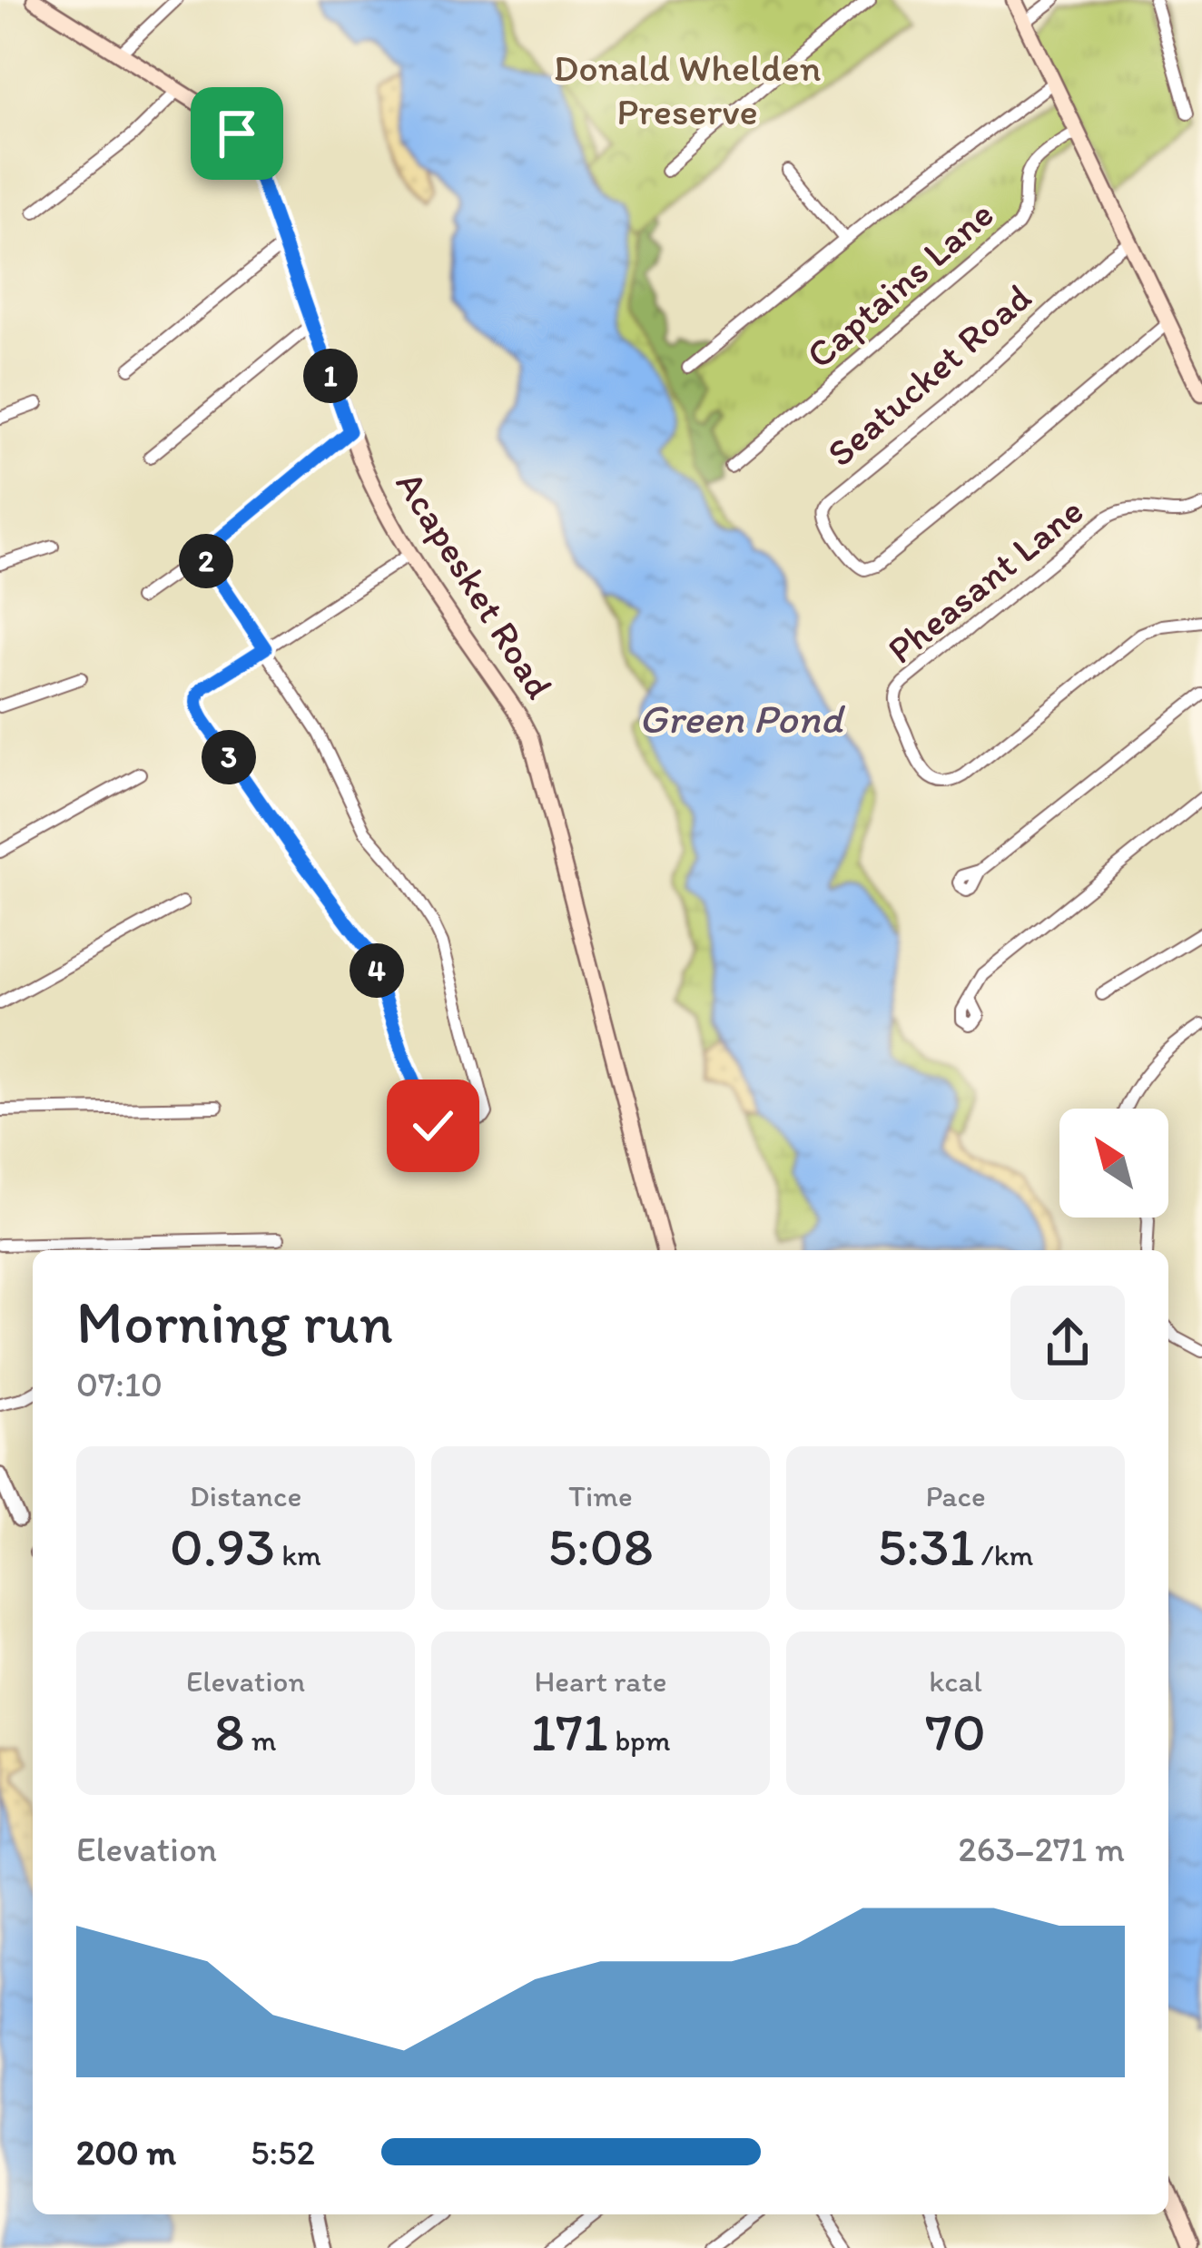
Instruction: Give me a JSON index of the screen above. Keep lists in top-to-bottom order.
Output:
{
  "streets": {
    "main road": ["Acapesket Road"],
    "street": ["Captains Lane", "Seatucket Road", "Pheasant Lane"]
  },
  "water": ["Green Pond"],
  "parks": ["Donald Whelden Preserve"],
  "north": "top left",
  "page": {
    "pins": [
      "1",
      "2",
      "3",
      "4"
    ],
    "heading": ["Morning run", "07:10"],
    "stats": [
      ["Distance", "0.93 km"],
      ["Time", "5:08"],
      ["Pace", "5:31 /km"],
      ["Elevation", "8 m"],
      ["Heart rate", "171 bpm"],
      ["kcal", "70"]
    ],
    "chart": ["Elevation", "263–271 m"],
    "list": [
      {
        "name": "200 m",
        "note": "5:52"
      }
    ]
  }
}
